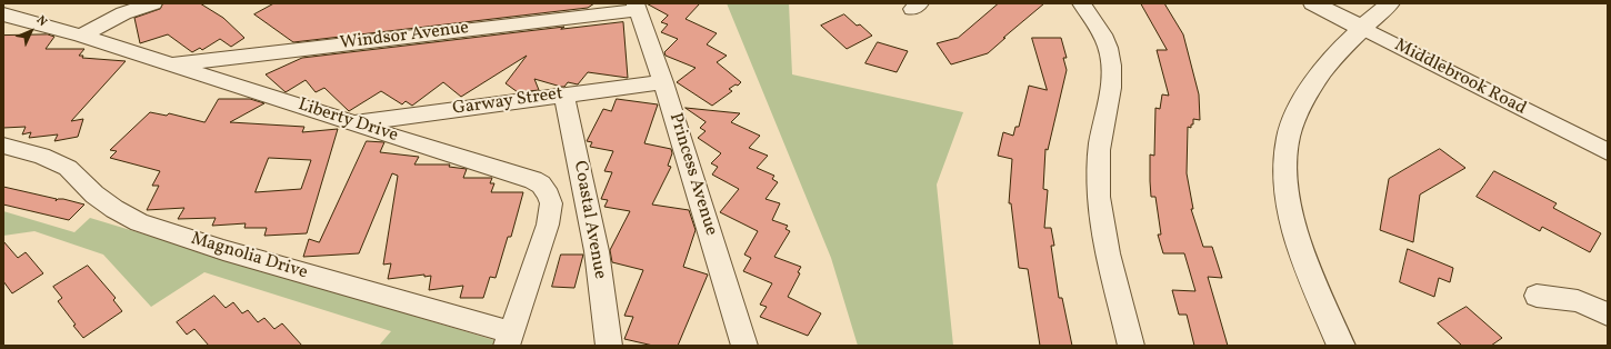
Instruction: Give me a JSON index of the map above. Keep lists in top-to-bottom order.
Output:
{
  "streets": {
    "street": [
      "Windsor Avenue",
      "Middlebrook Road",
      "Garway Street",
      "Liberty Drive",
      "Princess Avenue",
      "Coastal Avenue",
      "Magnolia Drive"
    ]
  },
  "crossings": [
    ["Windsor Avenue", "Liberty Drive"],
    ["Windsor Avenue", "Princess Avenue"],
    ["Garway Street", "Liberty Drive"],
    ["Garway Street", "Princess Avenue"],
    ["Garway Street", "Coastal Avenue"],
    ["Liberty Drive", "Magnolia Drive"]
  ],
  "north": "top right"
}
